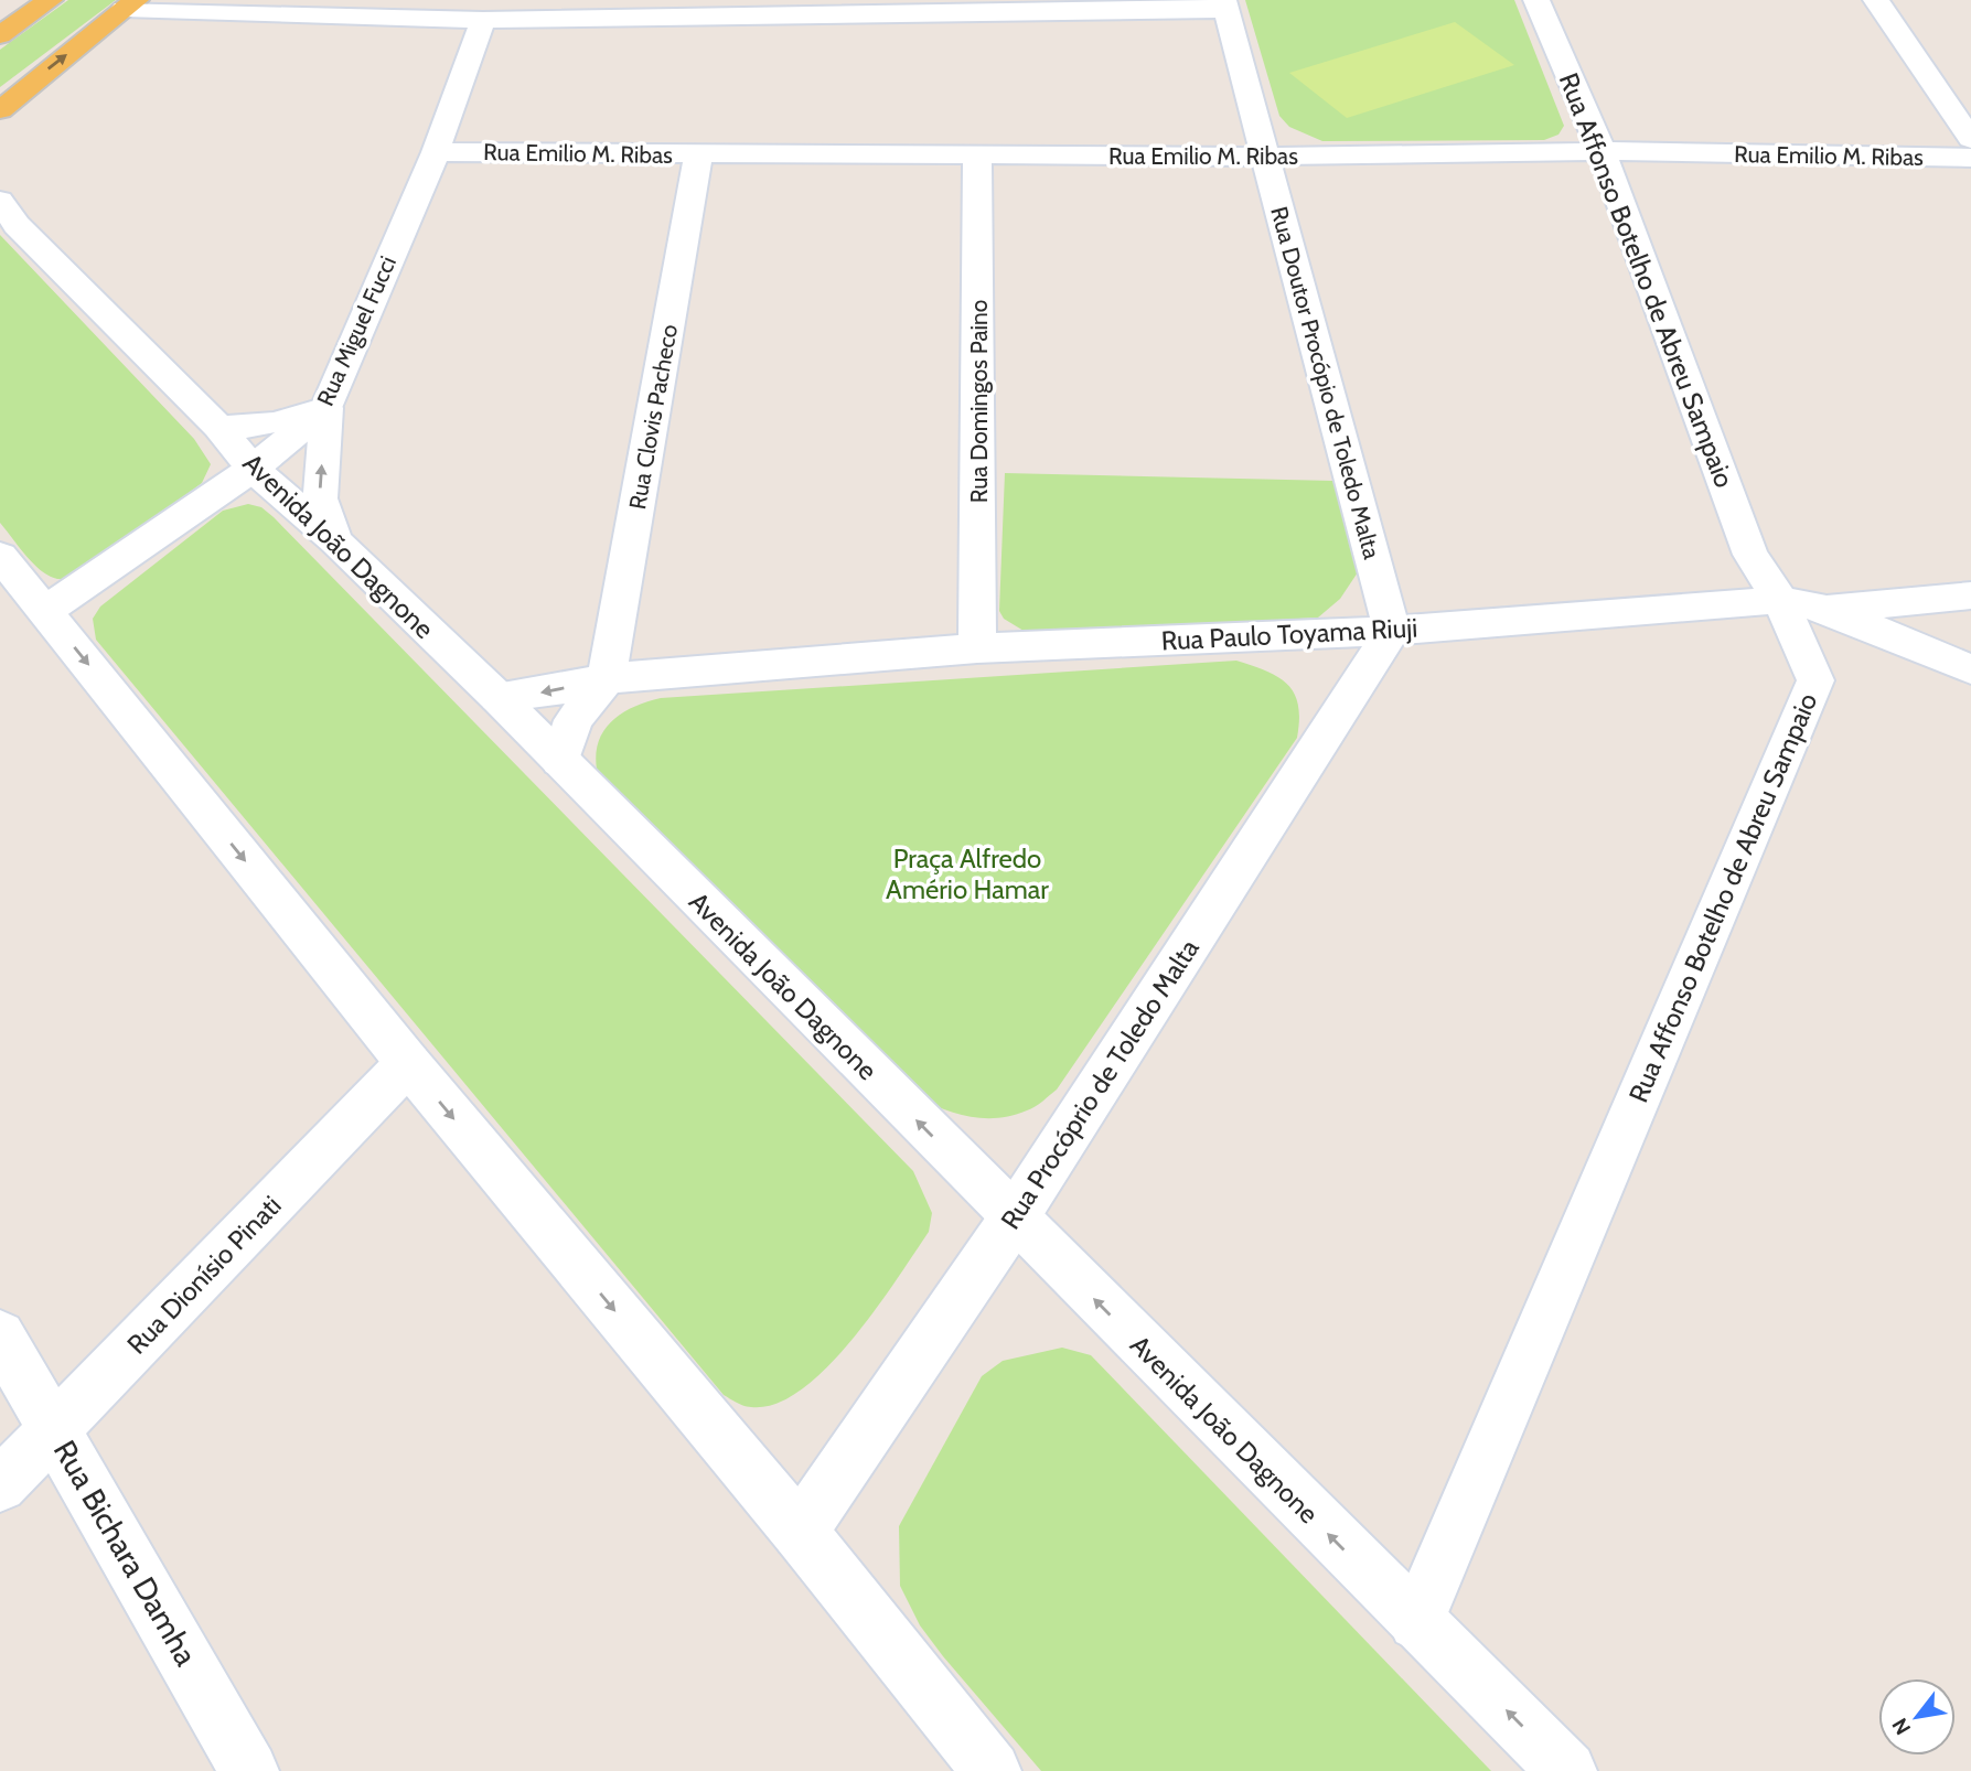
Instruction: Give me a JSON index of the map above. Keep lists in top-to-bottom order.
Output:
{
  "streets": {
    "street": [
      "Rua Emilio M. Ribas",
      "Rua Affonso Botelho de Abreu Sampaio",
      "Rua Miguel Fucci",
      "Rua Doutor Procópio de Toledo Malta",
      "Rua Domingos Paino",
      "Rua Clovis Pacheco",
      "Avenida João Dagnone",
      "Rua Paulo Toyama Riuji",
      "Rua Procóprio de Toledo Malta",
      "Rua Dionísio Pinati",
      "Rua Bichara Damha"
    ]
  },
  "crossings": [
    ["Rua Emilio M. Ribas", "Rua Affonso Botelho de Abreu Sampaio"],
    ["Rua Emilio M. Ribas", "Rua Miguel Fucci"],
    ["Rua Emilio M. Ribas", "Rua Doutor Procópio de Toledo Malta"],
    ["Rua Emilio M. Ribas", "Rua Domingos Paino"],
    ["Rua Emilio M. Ribas", "Rua Clovis Pacheco"],
    ["Rua Affonso Botelho de Abreu Sampaio", "Avenida João Dagnone"],
    ["Rua Affonso Botelho de Abreu Sampaio", "Rua Paulo Toyama Riuji"],
    ["Rua Miguel Fucci", "Avenida João Dagnone"],
    ["Rua Doutor Procópio de Toledo Malta", "Rua Paulo Toyama Riuji"],
    ["Rua Doutor Procópio de Toledo Malta", "Rua Procóprio de Toledo Malta"],
    ["Rua Domingos Paino", "Rua Paulo Toyama Riuji"],
    ["Rua Clovis Pacheco", "Rua Paulo Toyama Riuji"],
    ["Avenida João Dagnone", "Rua Paulo Toyama Riuji"],
    ["Avenida João Dagnone", "Rua Procóprio de Toledo Malta"],
    ["Rua Paulo Toyama Riuji", "Rua Procóprio de Toledo Malta"],
    ["Rua Dionísio Pinati", "Rua Bichara Damha"]
  ],
  "parks": ["Praça Alfredo Amério Hamar"],
  "north": "bottom left"
}
